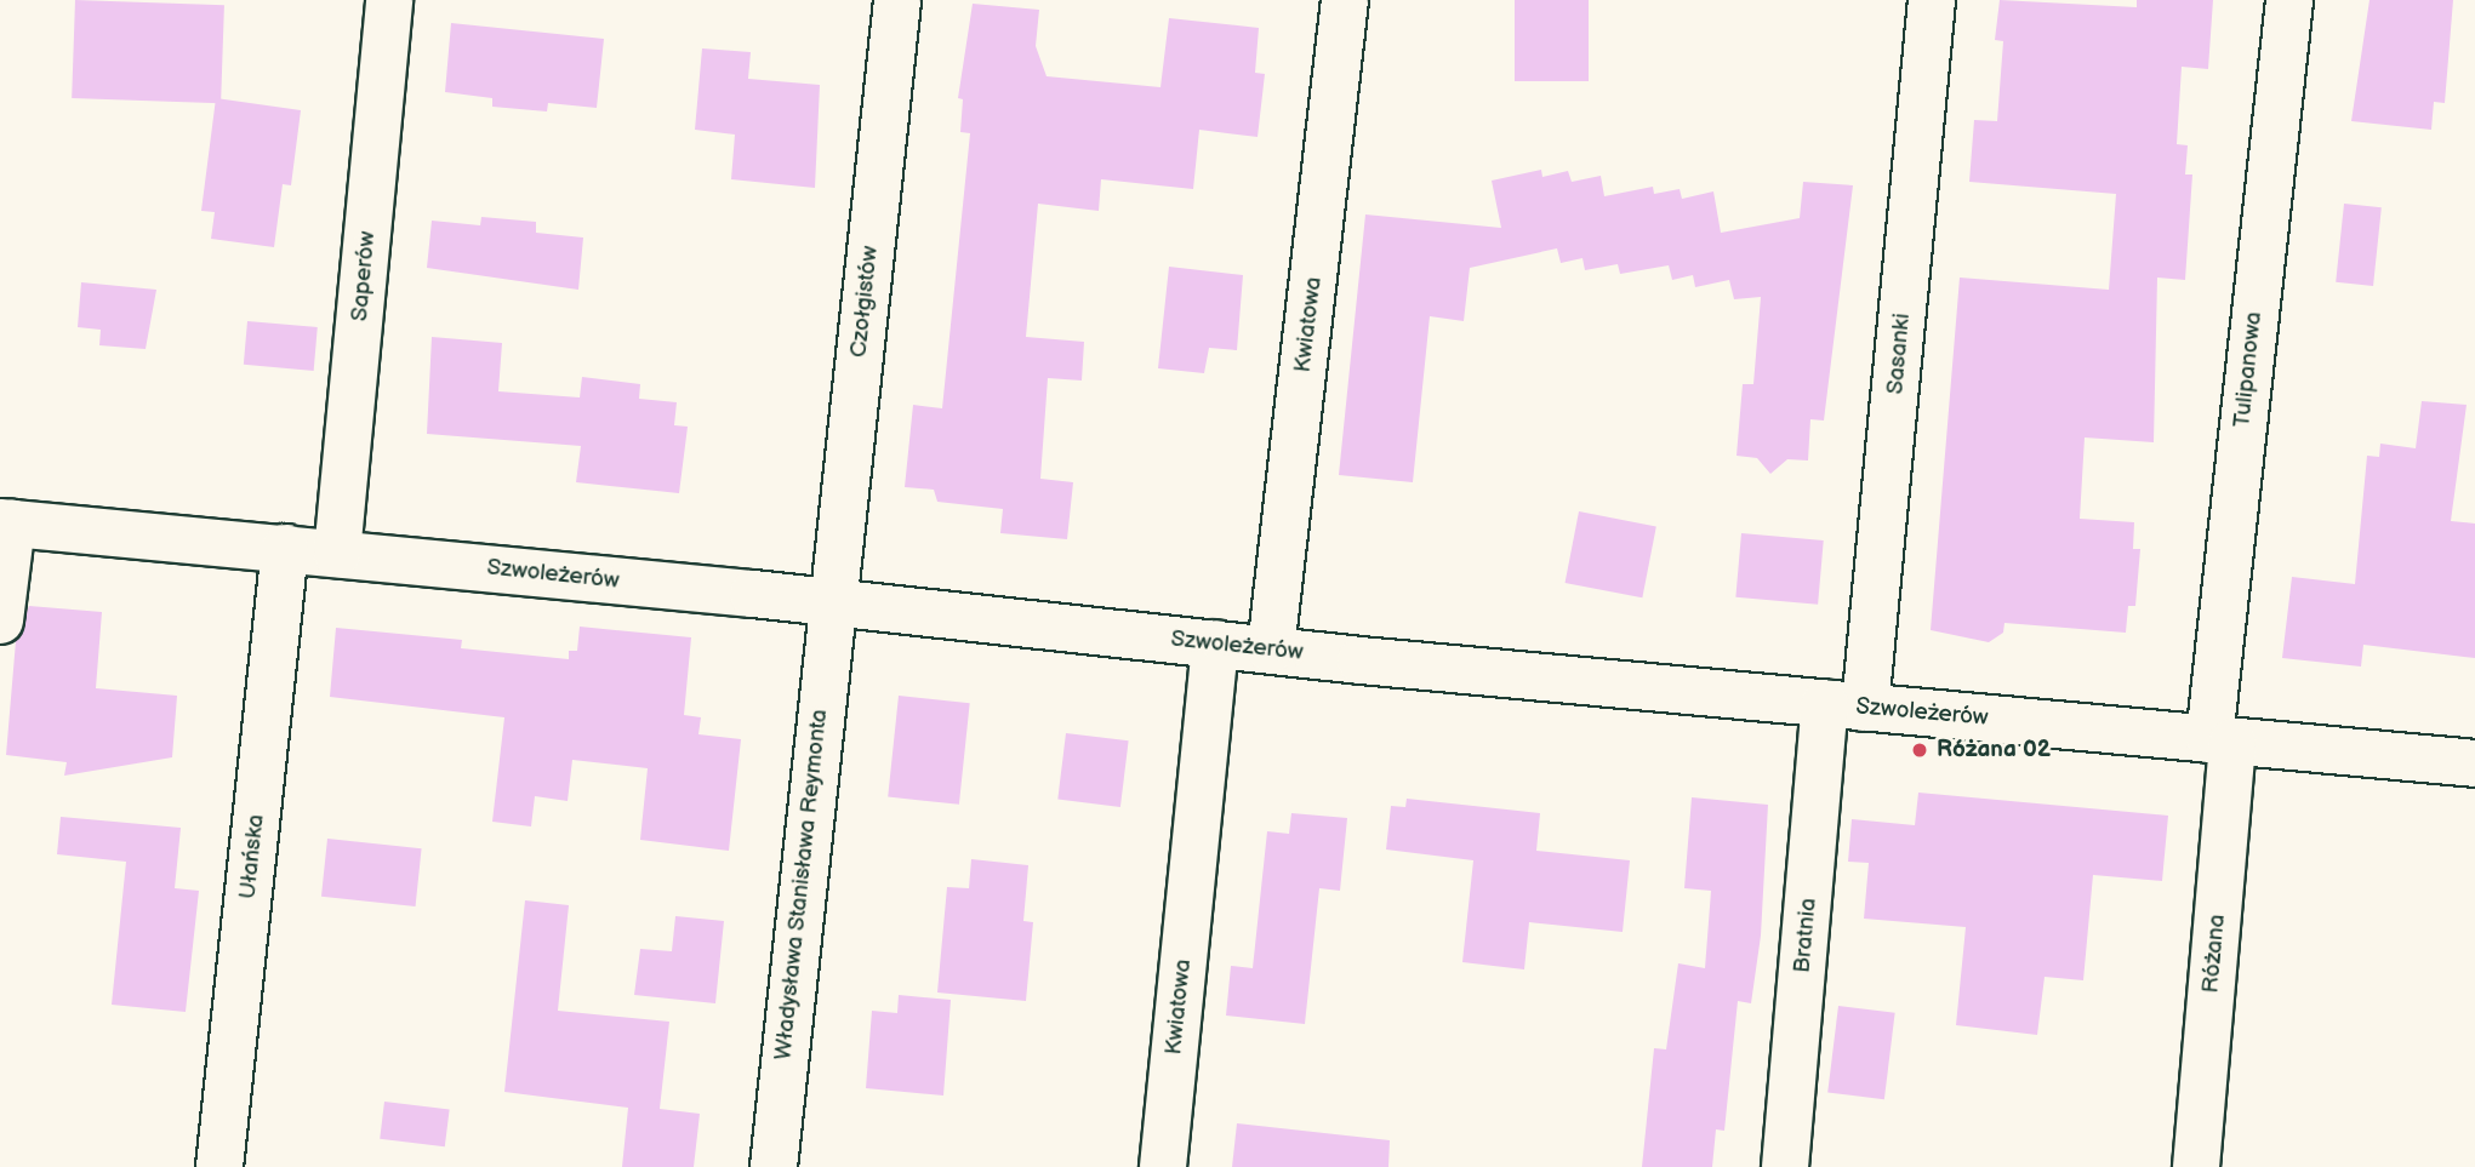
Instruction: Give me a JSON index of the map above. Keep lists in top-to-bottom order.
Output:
{
  "streets": {
    "street": [
      "Saperów",
      "Czołgistów",
      "Kwiatowa",
      "Sasanki",
      "Tulipanowa",
      "Szwoleżerów",
      "Ułańska",
      "Władysława Stanisława Reymonta",
      "Bratnia",
      "Różana"
    ]
  },
  "crossings": [
    ["Saperów", "Szwoleżerów"],
    ["Czołgistów", "Szwoleżerów"],
    ["Czołgistów", "Władysława Stanisława Reymonta"],
    ["Kwiatowa", "Szwoleżerów"],
    ["Sasanki", "Szwoleżerów"],
    ["Sasanki", "Bratnia"],
    ["Tulipanowa", "Szwoleżerów"],
    ["Tulipanowa", "Różana"],
    ["Szwoleżerów", "Ułańska"],
    ["Szwoleżerów", "Władysława Stanisława Reymonta"],
    ["Szwoleżerów", "Bratnia"],
    ["Szwoleżerów", "Różana"]
  ],
  "places": ["Różana 02"]
}
